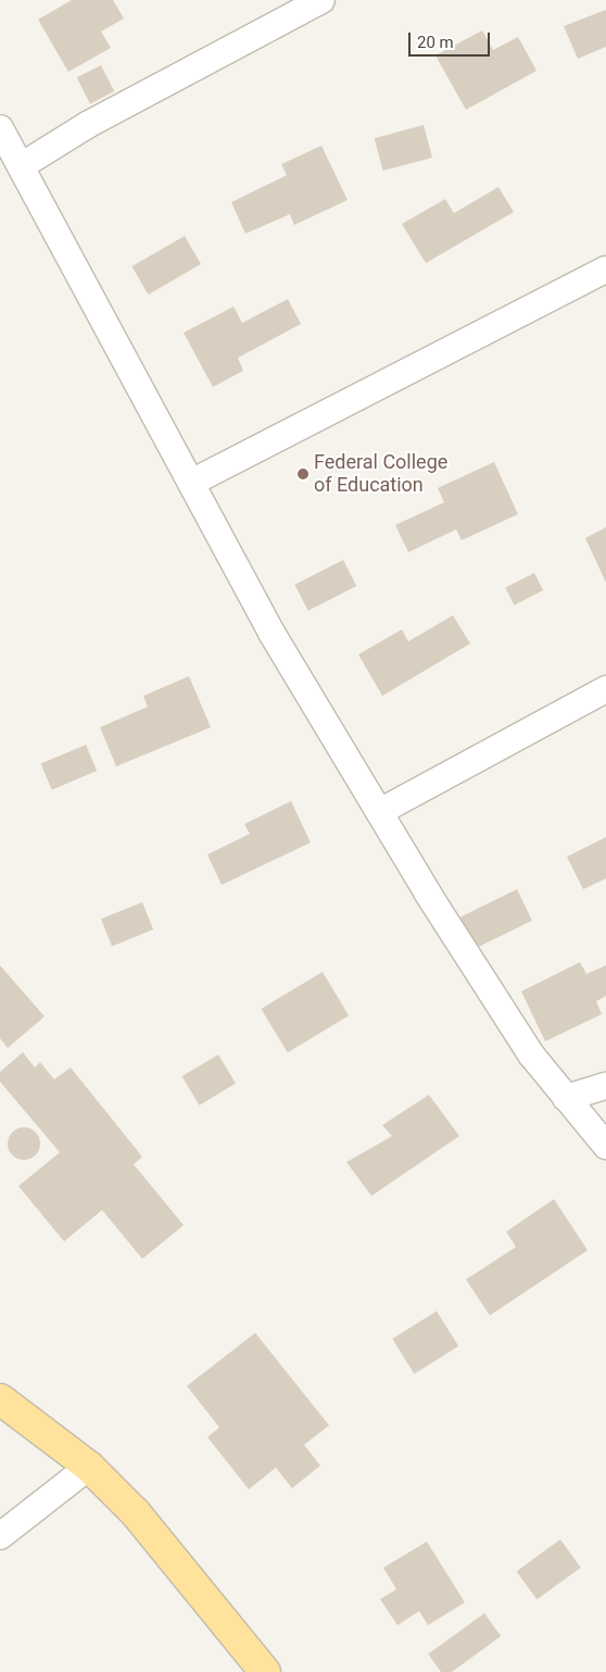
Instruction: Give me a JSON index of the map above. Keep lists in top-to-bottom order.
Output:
{
  "places": ["Federal College of Education"],
  "scale_bar": "20 m"
}
